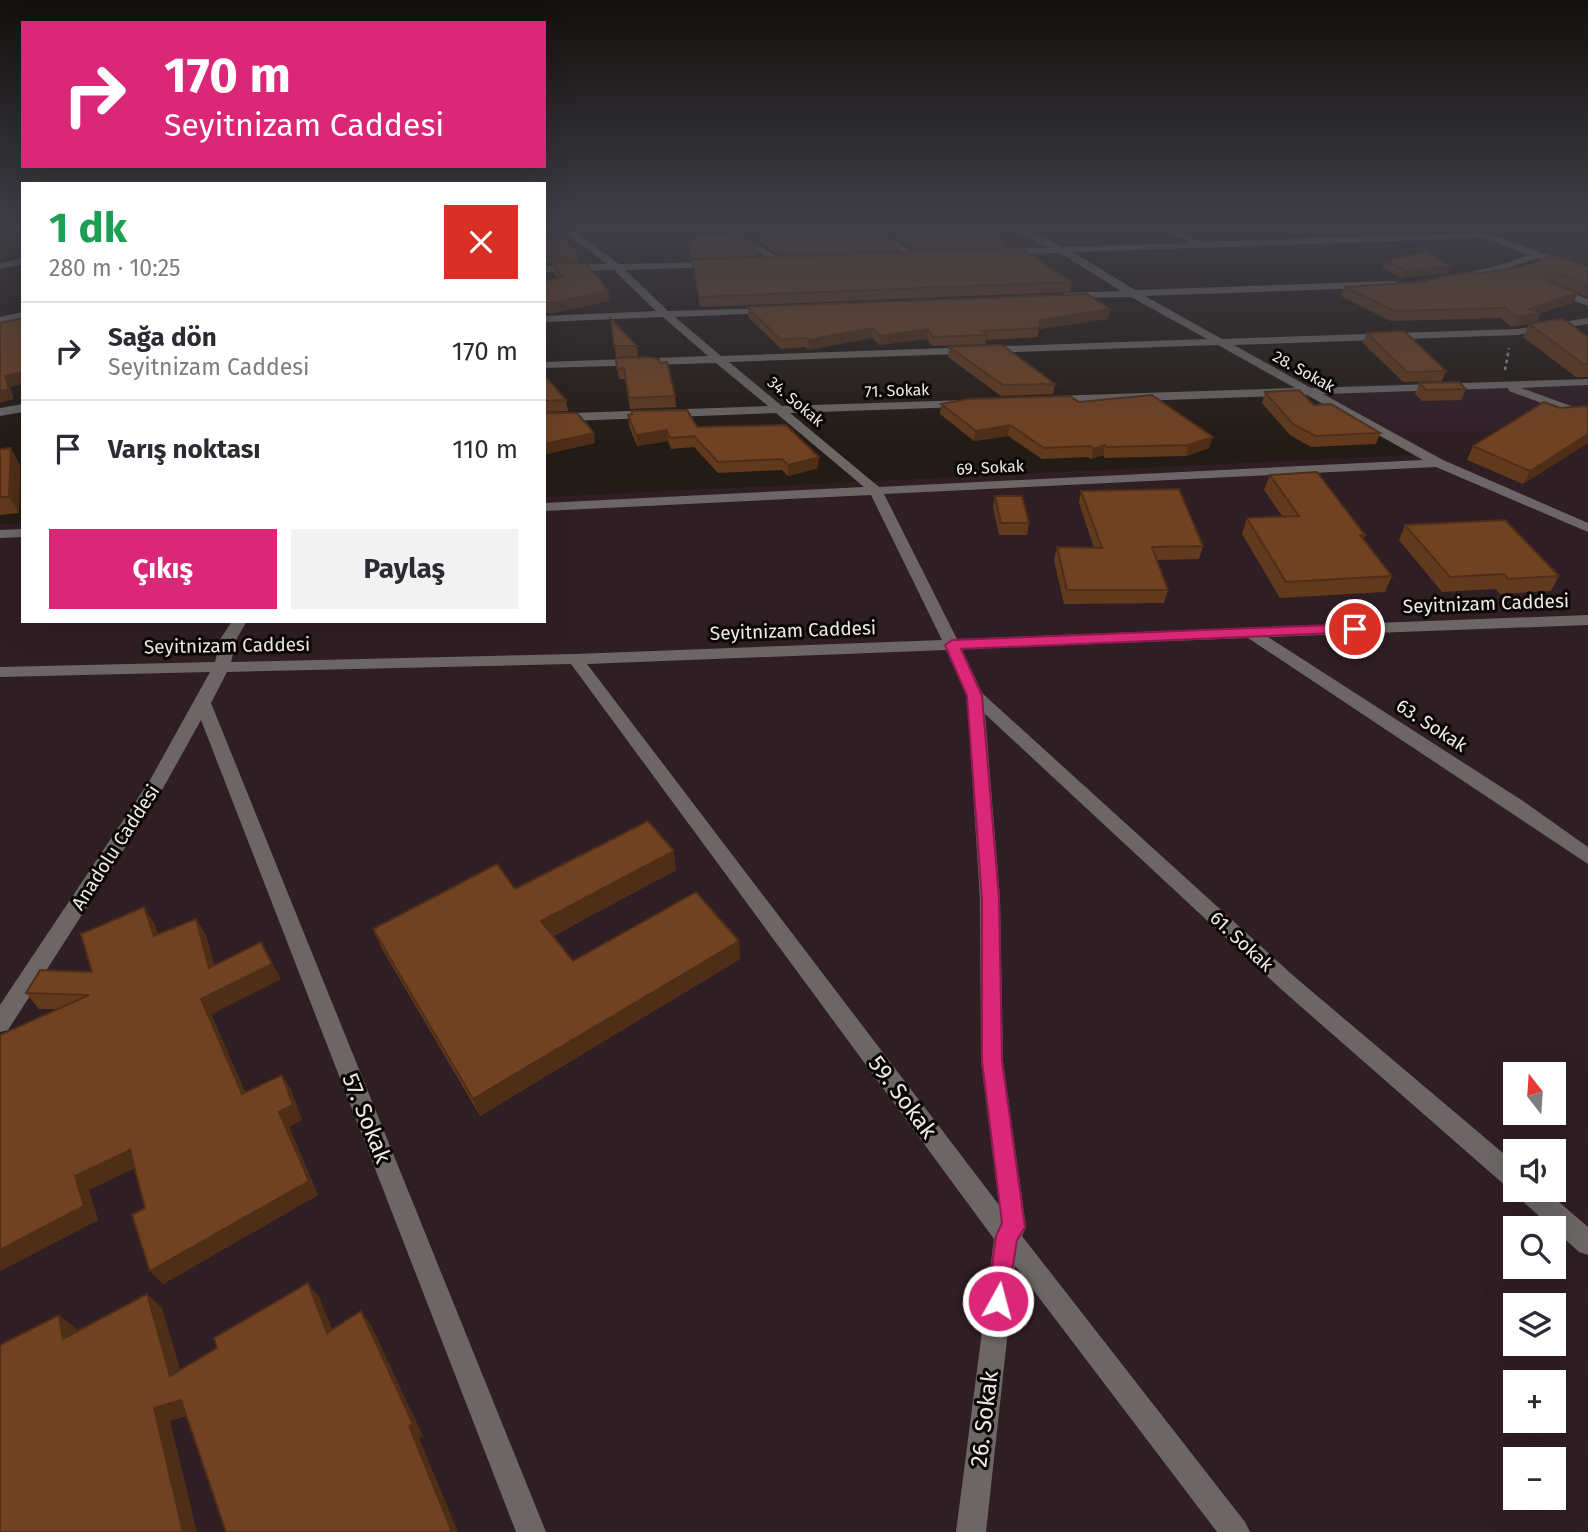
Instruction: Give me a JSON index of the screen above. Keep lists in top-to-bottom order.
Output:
{
  "streets": {
    "street": [
      "28. Sokak",
      "71. Sokak",
      "34. Sokak",
      "69. Sokak",
      "Seyitnizam Caddesi",
      "63. Sokak",
      "Anadolu Caddesi",
      "61. Sokak",
      "59. Sokak",
      "57. Sokak",
      "26. Sokak"
    ]
  },
  "crossings": [
    ["28. Sokak", "69. Sokak"],
    ["71. Sokak", "34. Sokak"],
    ["34. Sokak", "69. Sokak"],
    ["34. Sokak", "Seyitnizam Caddesi"],
    ["34. Sokak", "26. Sokak"],
    ["Seyitnizam Caddesi", "63. Sokak"],
    ["Seyitnizam Caddesi", "Anadolu Caddesi"],
    ["Seyitnizam Caddesi", "59. Sokak"],
    ["Seyitnizam Caddesi", "26. Sokak"],
    ["Anadolu Caddesi", "57. Sokak"],
    ["61. Sokak", "26. Sokak"],
    ["59. Sokak", "26. Sokak"]
  ],
  "north": "top",
  "page": {
    "turn": ["170 m", "Seyitnizam Caddesi"],
    "heading": ["1 dk", "280 m · 10:25"],
    "list": [
      {
        "name": "Sağa dön",
        "note": "Seyitnizam Caddesi",
        "value": "170 m"
      },
      {
        "name": "Varış noktası",
        "value": "110 m"
      }
    ],
    "buttons": ["Çıkış", "Paylaş"],
    "map_buttons": ["+", "−"]
  }
}
